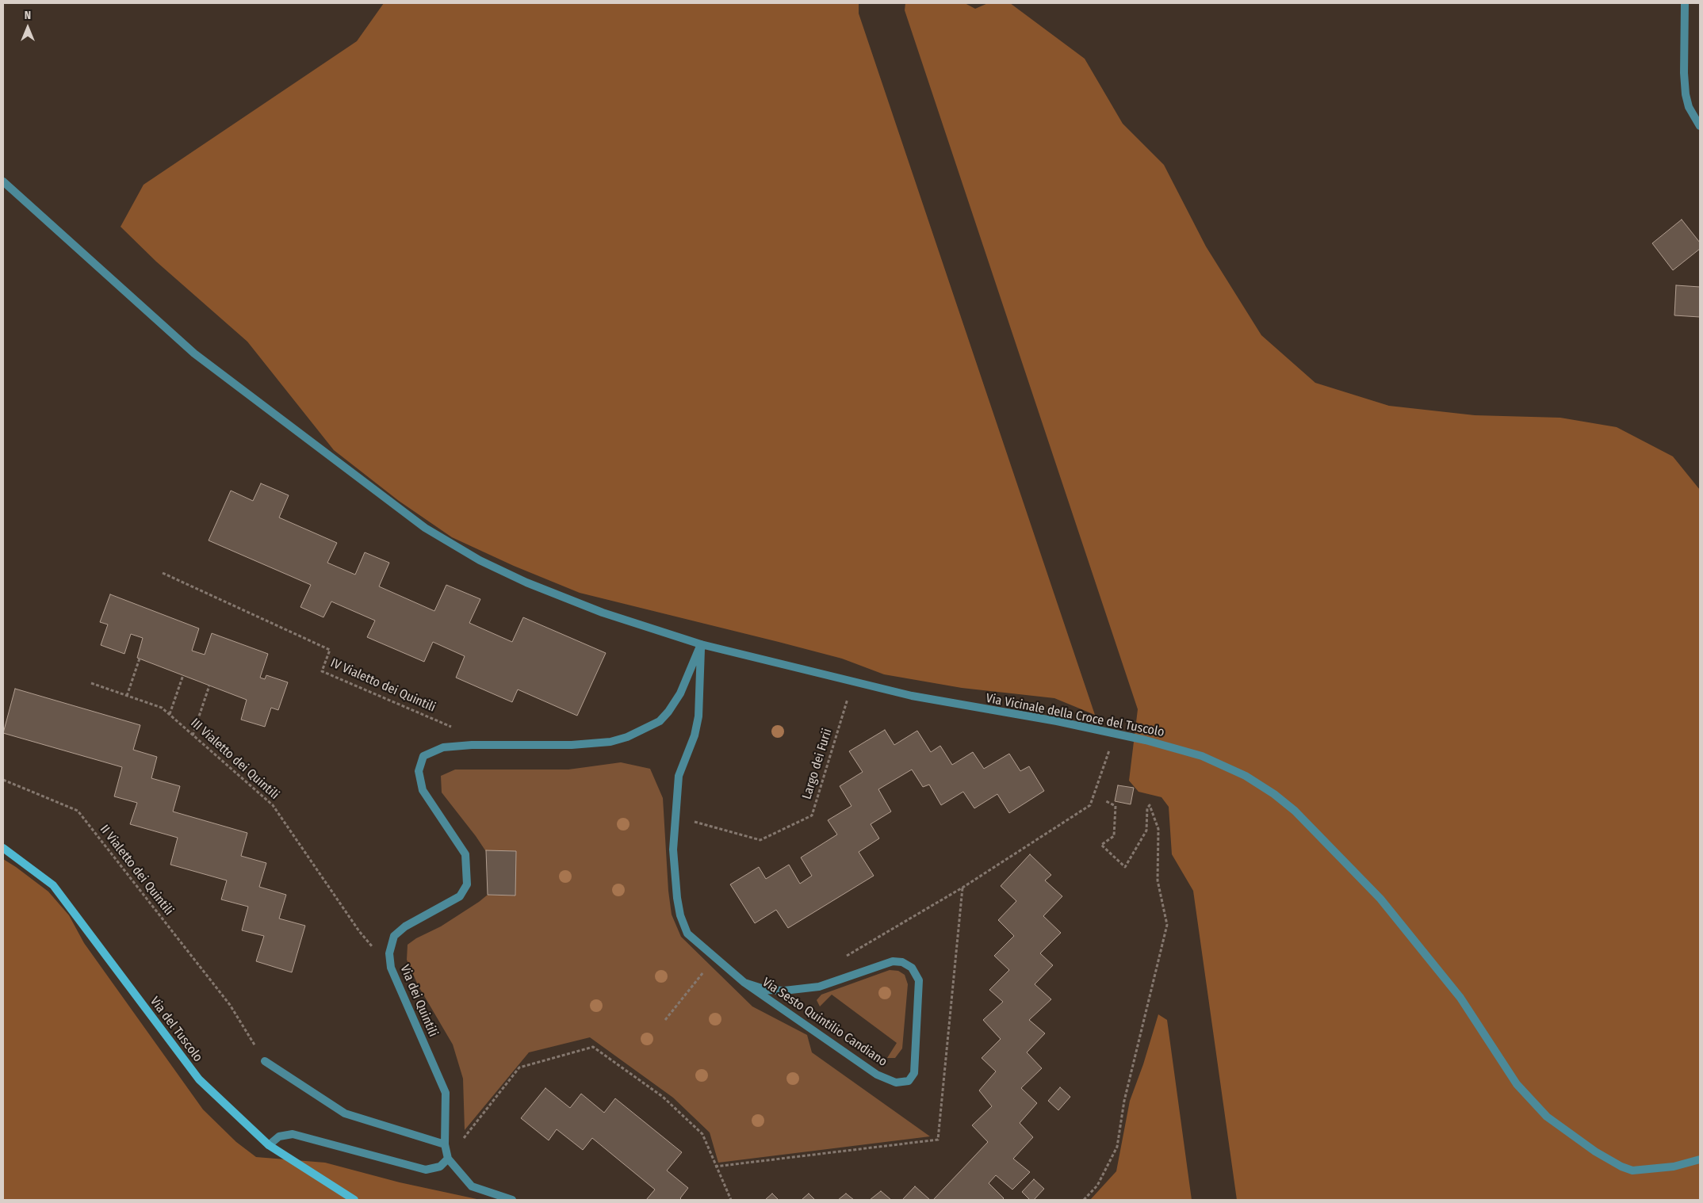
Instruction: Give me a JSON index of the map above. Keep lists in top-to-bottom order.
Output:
{
  "streets": {
    "street": [
      "Via Vicinale della Croce del Tuscolo",
      "Via dei Quintili",
      "Via Sesto Quintilio Candiano",
      "Via del Tuscolo"
    ],
    "path": [
      "IV Vialetto dei Quintili",
      "III Vialetto dei Quintili",
      "Largo dei Furii",
      "II Vialetto dei Quintili"
    ]
  },
  "crossings": [
    ["Via Vicinale della Croce del Tuscolo", "Via dei Quintili"],
    ["Via Vicinale della Croce del Tuscolo", "Via Sesto Quintilio Candiano"],
    ["III Vialetto dei Quintili", "Via dei Quintili"],
    ["Largo dei Furii", "Via Sesto Quintilio Candiano"],
    ["Via dei Quintili", "Via Sesto Quintilio Candiano"]
  ],
  "north": "top"
}
